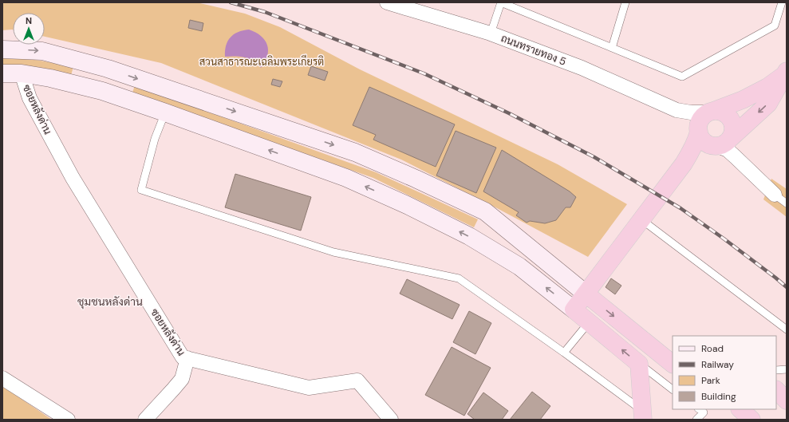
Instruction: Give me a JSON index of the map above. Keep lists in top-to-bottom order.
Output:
{
  "streets": {
    "highway": ["ถนนทรายทอง 5"],
    "street": ["ซอยหลังด่าน"]
  },
  "districts": ["ชุมชนหลังด่าน"],
  "parks": ["สวนสาธารณะเฉลิมพระเกียรติ"],
  "legend": [
    "Road",
    "Railway",
    "Park",
    "Building"
  ],
  "north": "top"
}
